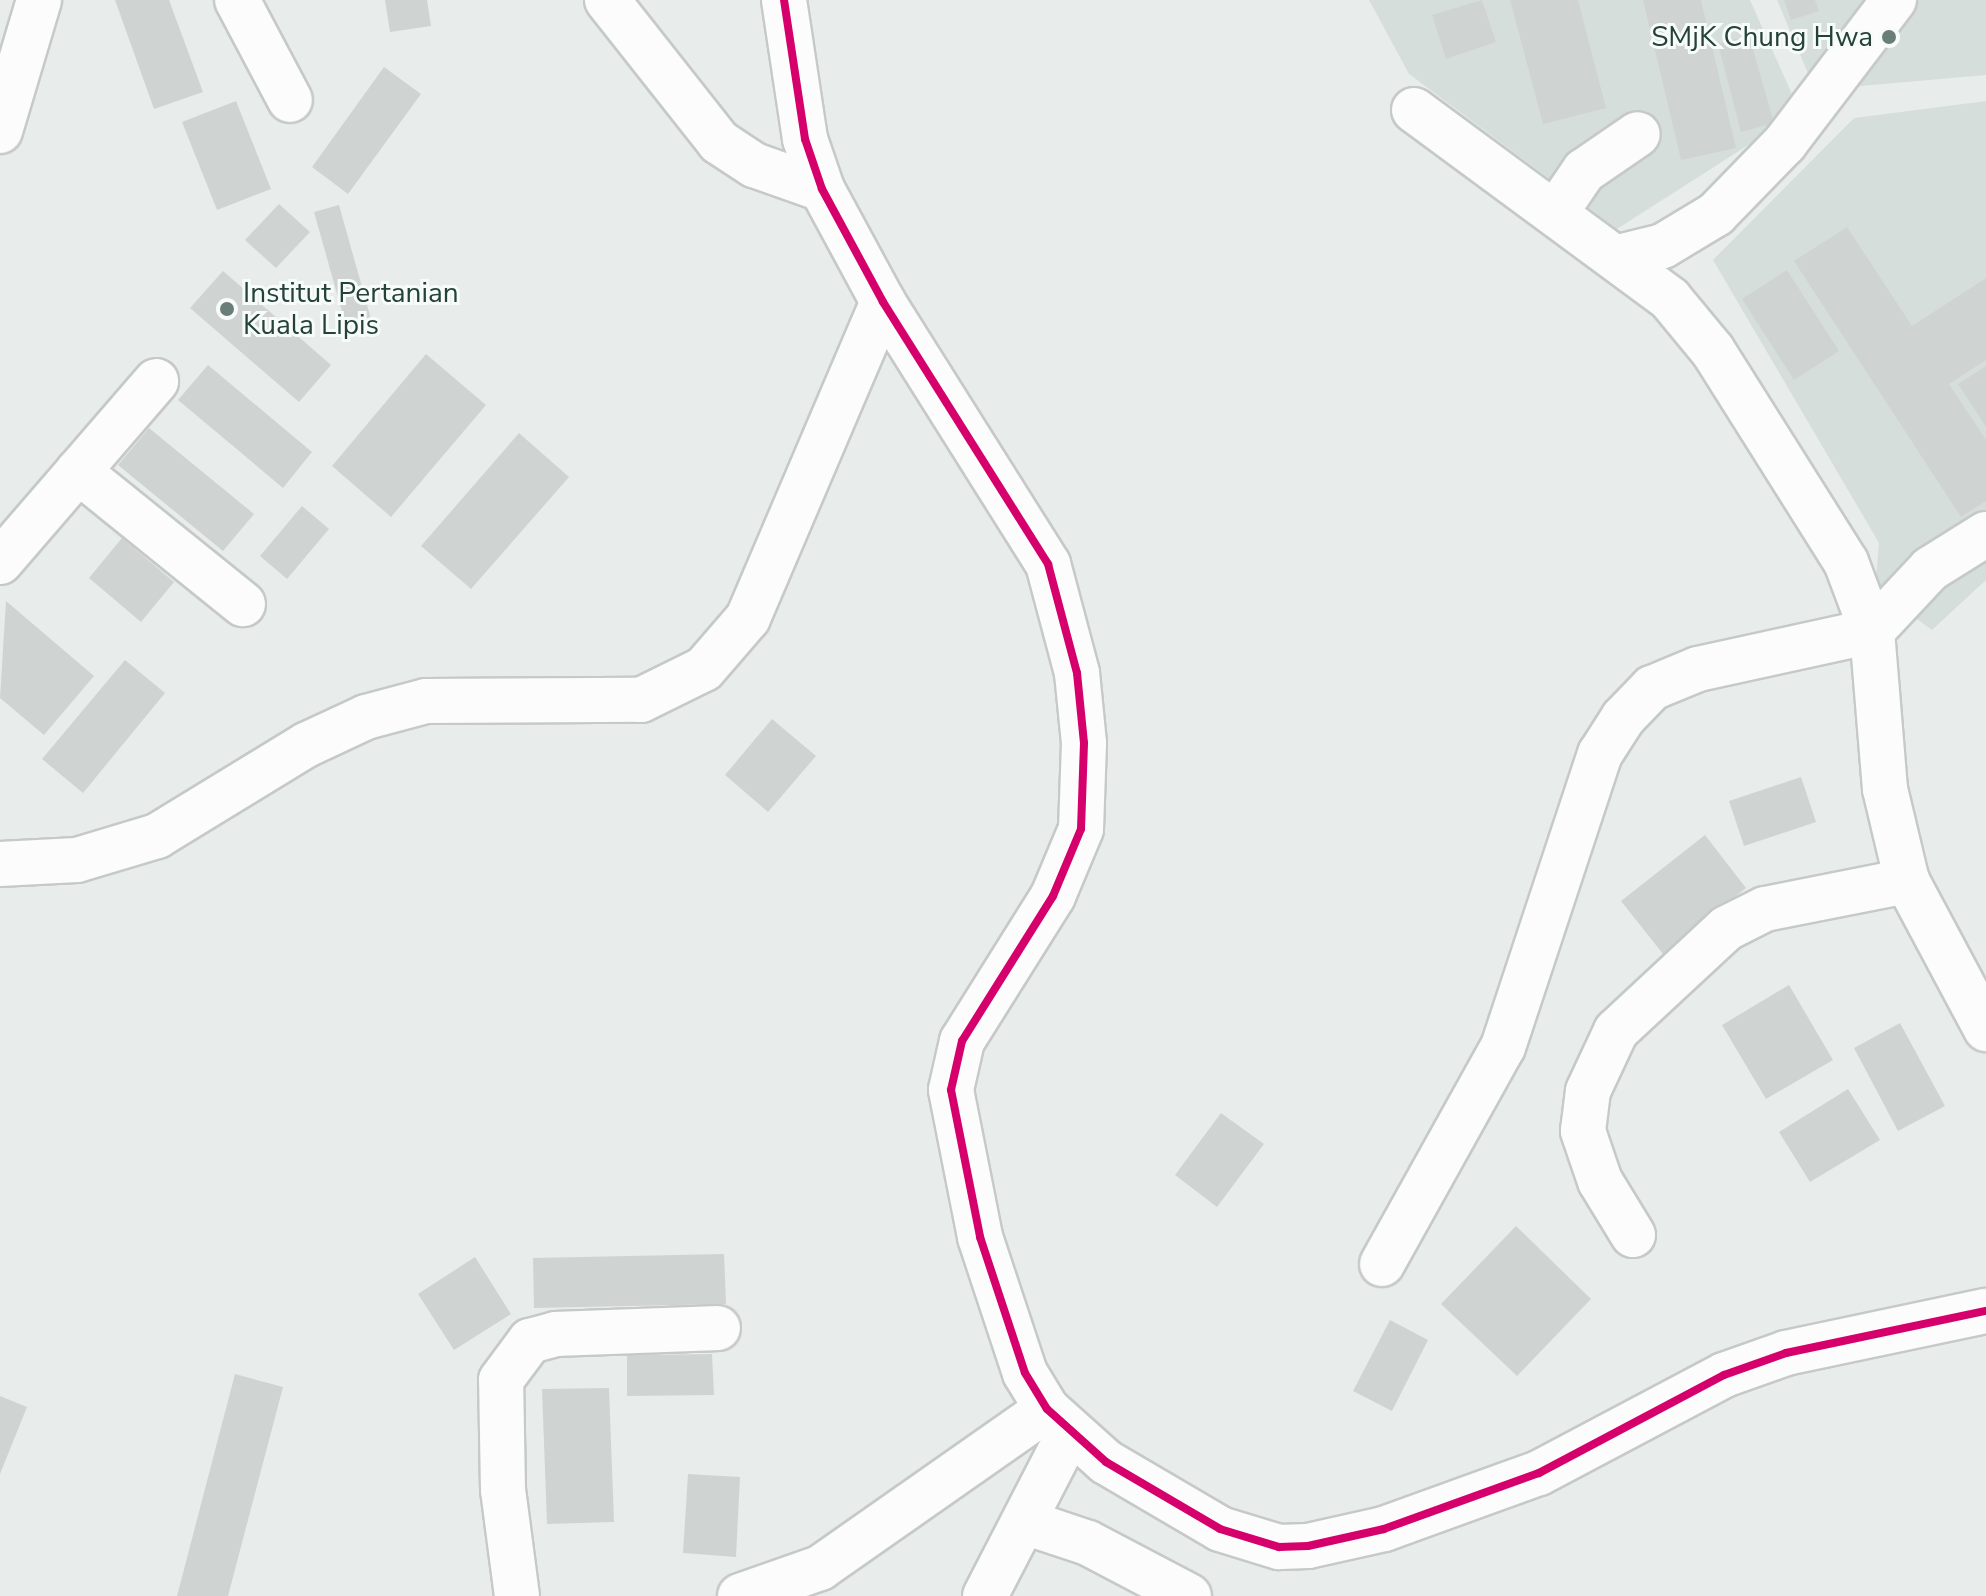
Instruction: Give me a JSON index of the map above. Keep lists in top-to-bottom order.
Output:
{
  "places": ["SMjK Chung Hwa", "Institut Pertanian Kuala Lipis"]
}
